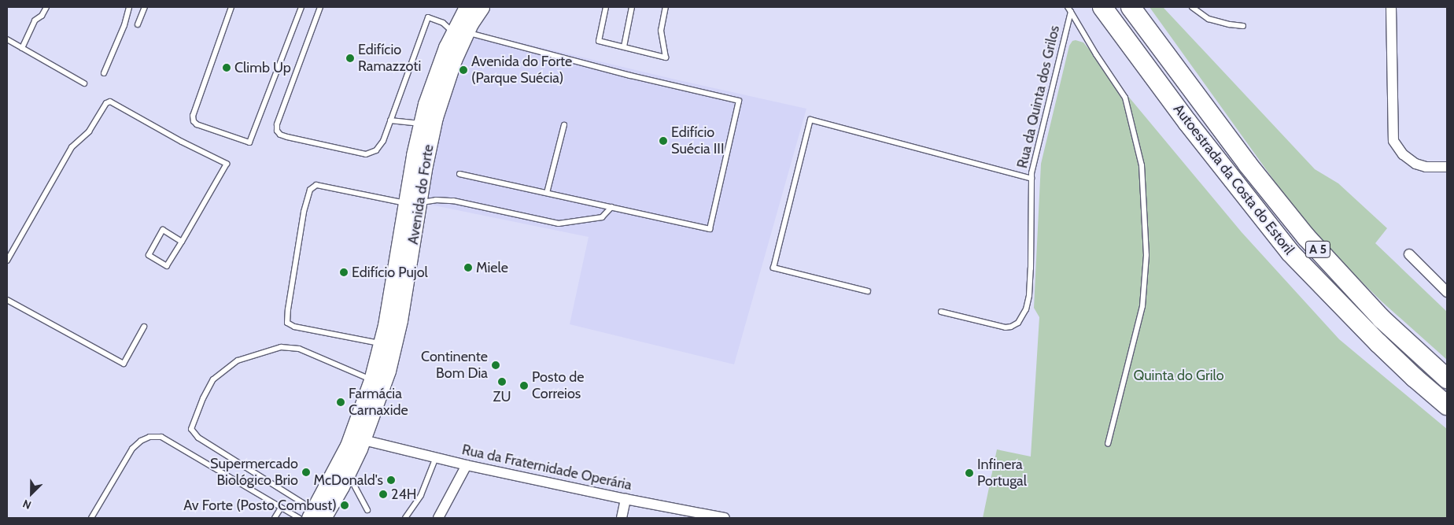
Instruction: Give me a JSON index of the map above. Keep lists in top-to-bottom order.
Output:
{
  "streets": {
    "highway": ["Autoestrada da Costa do Estoril", "A 5"],
    "street": ["Avenida do Forte", "Rua da Fraternidade Operária"],
    "lane": ["Rua da Quinta dos Grilos"]
  },
  "crossings": [
    ["Avenida do Forte", "Rua da Fraternidade Operária"]
  ],
  "parks": ["Quinta do Grilo"],
  "places": [
    "Edifício Ramazzoti",
    "Climb Up",
    "Avenida do Forte (Parque Suécia)",
    "Edifício Suécia III",
    "Miele",
    "Edifício Pujol",
    "Continente Bom Dia",
    "ZU",
    "Posto de Correios",
    "Farmácia Carnaxide",
    "Supermercado Biológico Brio",
    "Infinera Portugal",
    "McDonald's",
    "24H",
    "Av Forte (Posto Combust)"
  ],
  "north": "bottom left"
}
